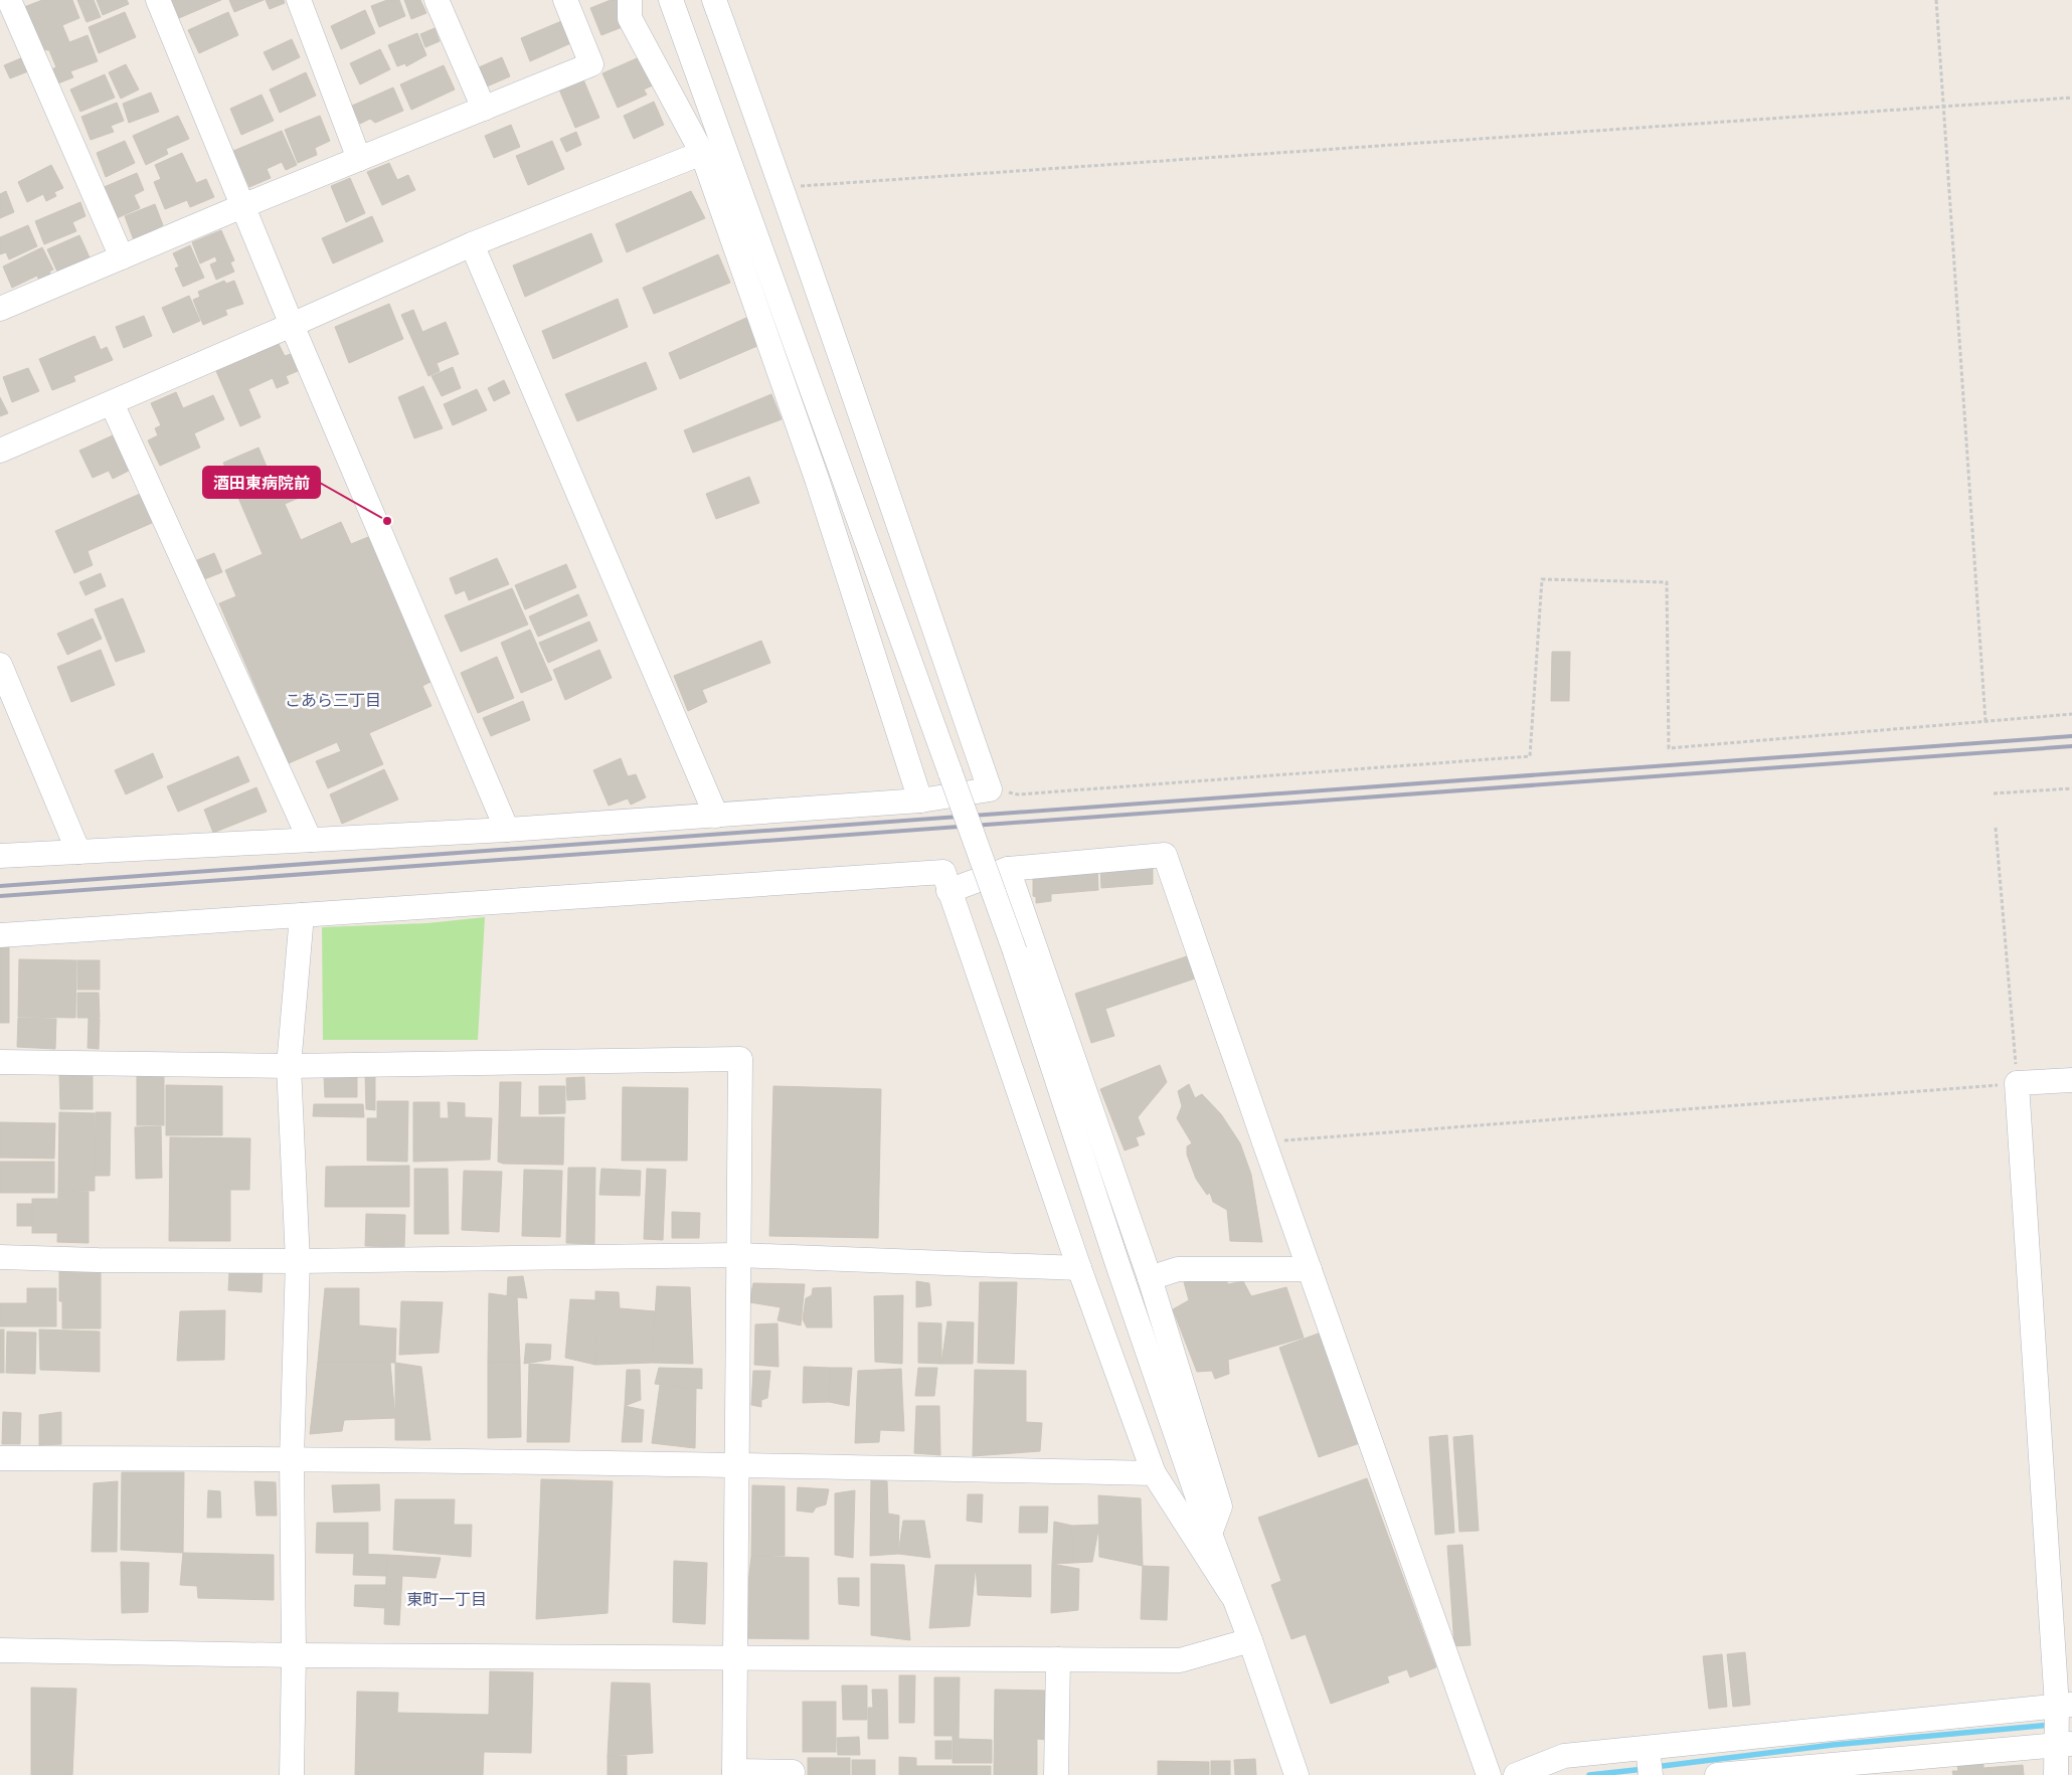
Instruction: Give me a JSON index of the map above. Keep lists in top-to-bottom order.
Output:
{
  "districts": ["こあら三丁目", "東町一丁目"],
  "places": ["酒田東病院前"]
}
